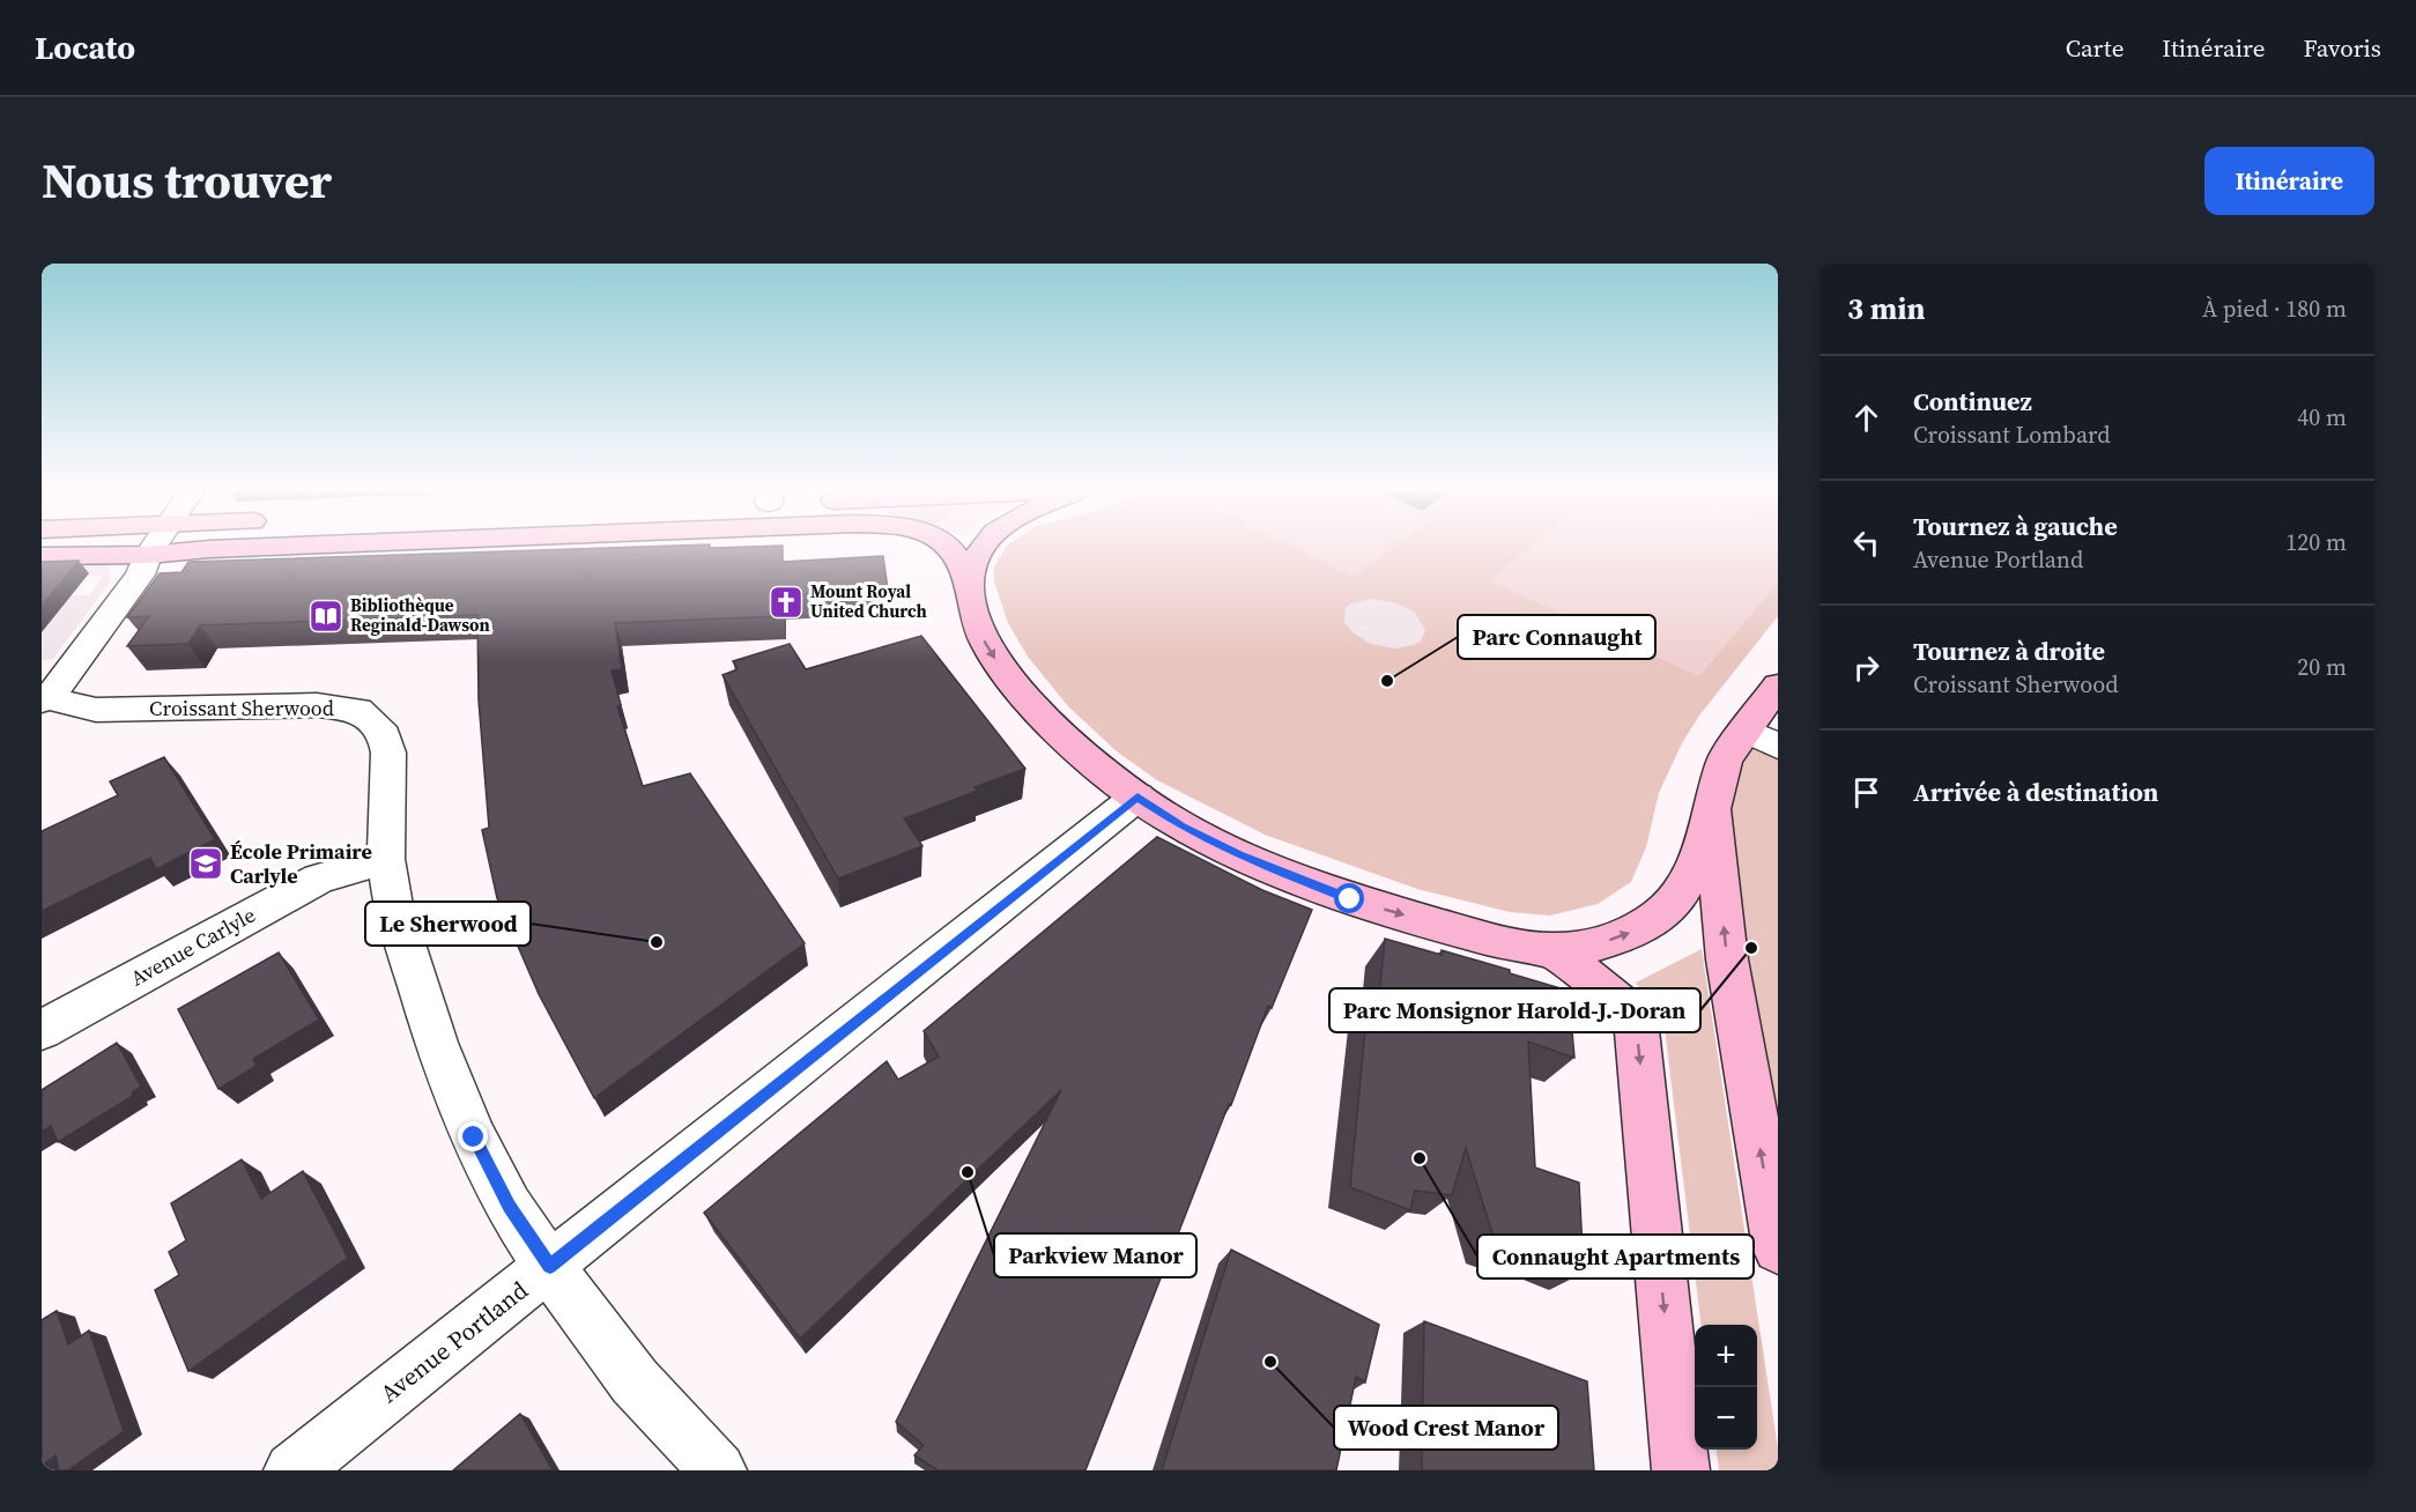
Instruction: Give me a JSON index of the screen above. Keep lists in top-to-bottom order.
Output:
{
  "streets": {
    "street": ["Croissant Sherwood", "Avenue Carlyle", "Avenue Portland"]
  },
  "crossings": [
    ["Croissant Sherwood", "Avenue Carlyle"],
    ["Croissant Sherwood", "Avenue Portland"]
  ],
  "places": {
    "church": ["Mount Royal United Church"],
    "library": ["Bibliothèque Reginald-Dawson"],
    "other": [
      "Parc Connaught",
      "Le Sherwood",
      "Parc Monsignor Harold-J.-Doran",
      "Connaught Apartments",
      "Parkview Manor",
      "Wood Crest Manor"
    ],
    "school or university": ["École Primaire Carlyle"]
  },
  "page": {
    "header": "Locato",
    "nav": ["Carte", "Itinéraire", "Favoris"],
    "title": "Nous trouver",
    "buttons": "Itinéraire",
    "heading": ["3 min", "À pied · 180 m"],
    "list": [
      ["Continuez", "Croissant Lombard", "40 m"],
      ["Tournez à gauche", "Avenue Portland", "120 m"],
      ["Tournez à droite", "Croissant Sherwood", "20 m"],
      "Arrivée à destination"
    ],
    "map_buttons": ["+", "−"]
  }
}
